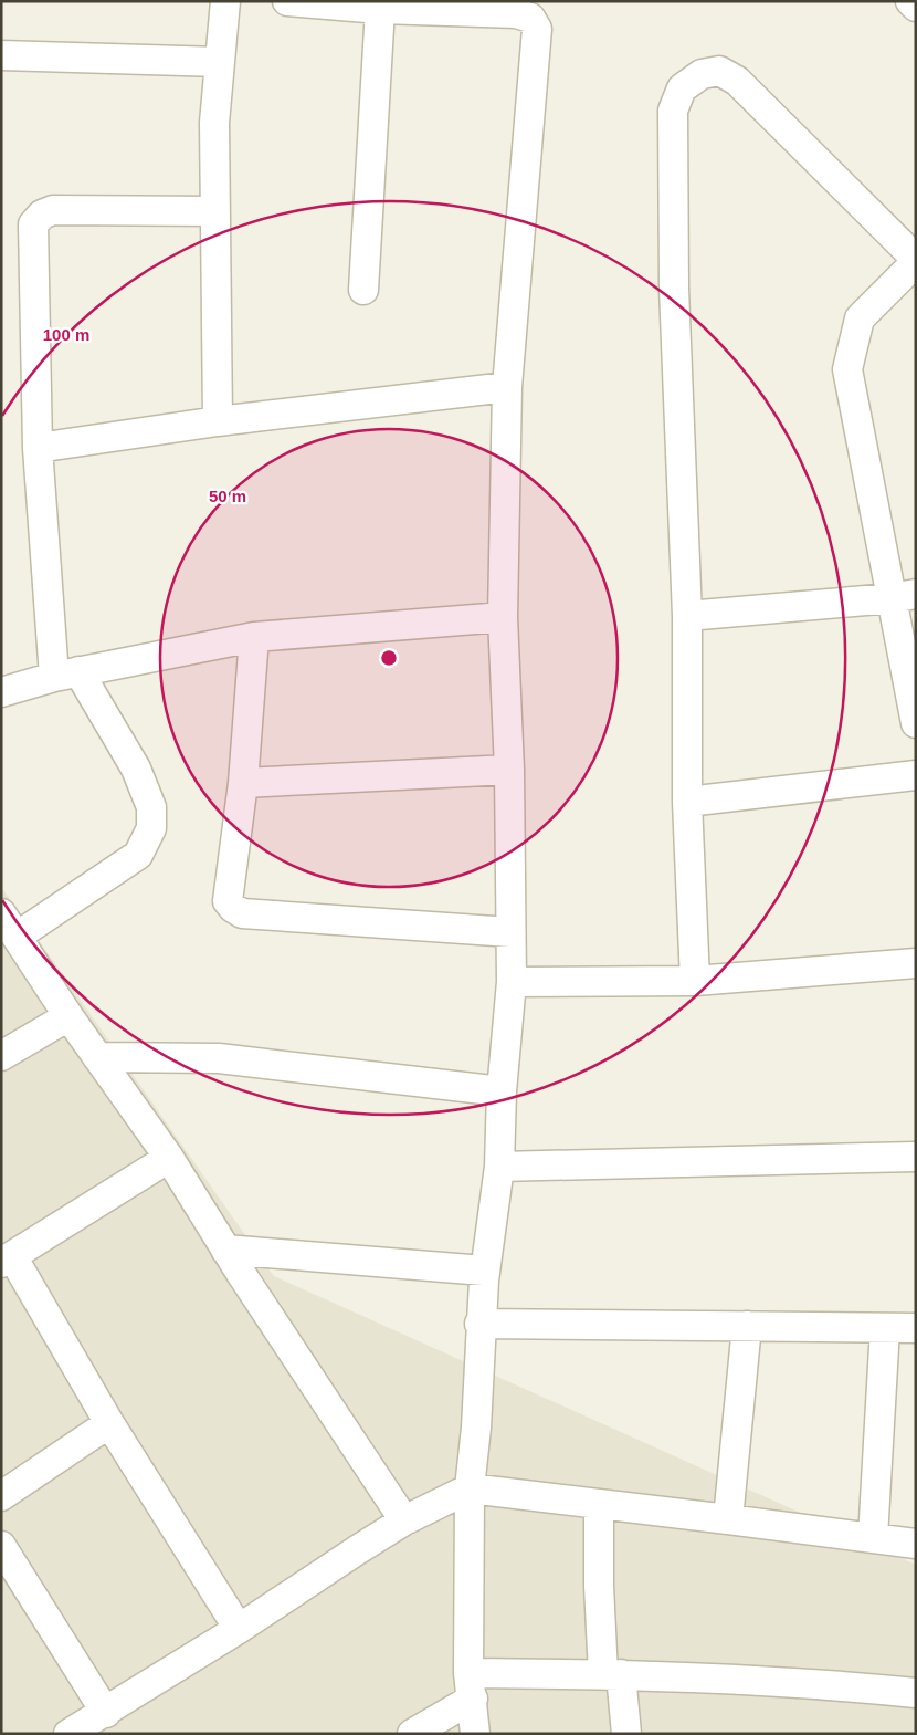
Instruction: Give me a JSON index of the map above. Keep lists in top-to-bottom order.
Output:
{
  "rings": ["100 m", "50 m"]
}
